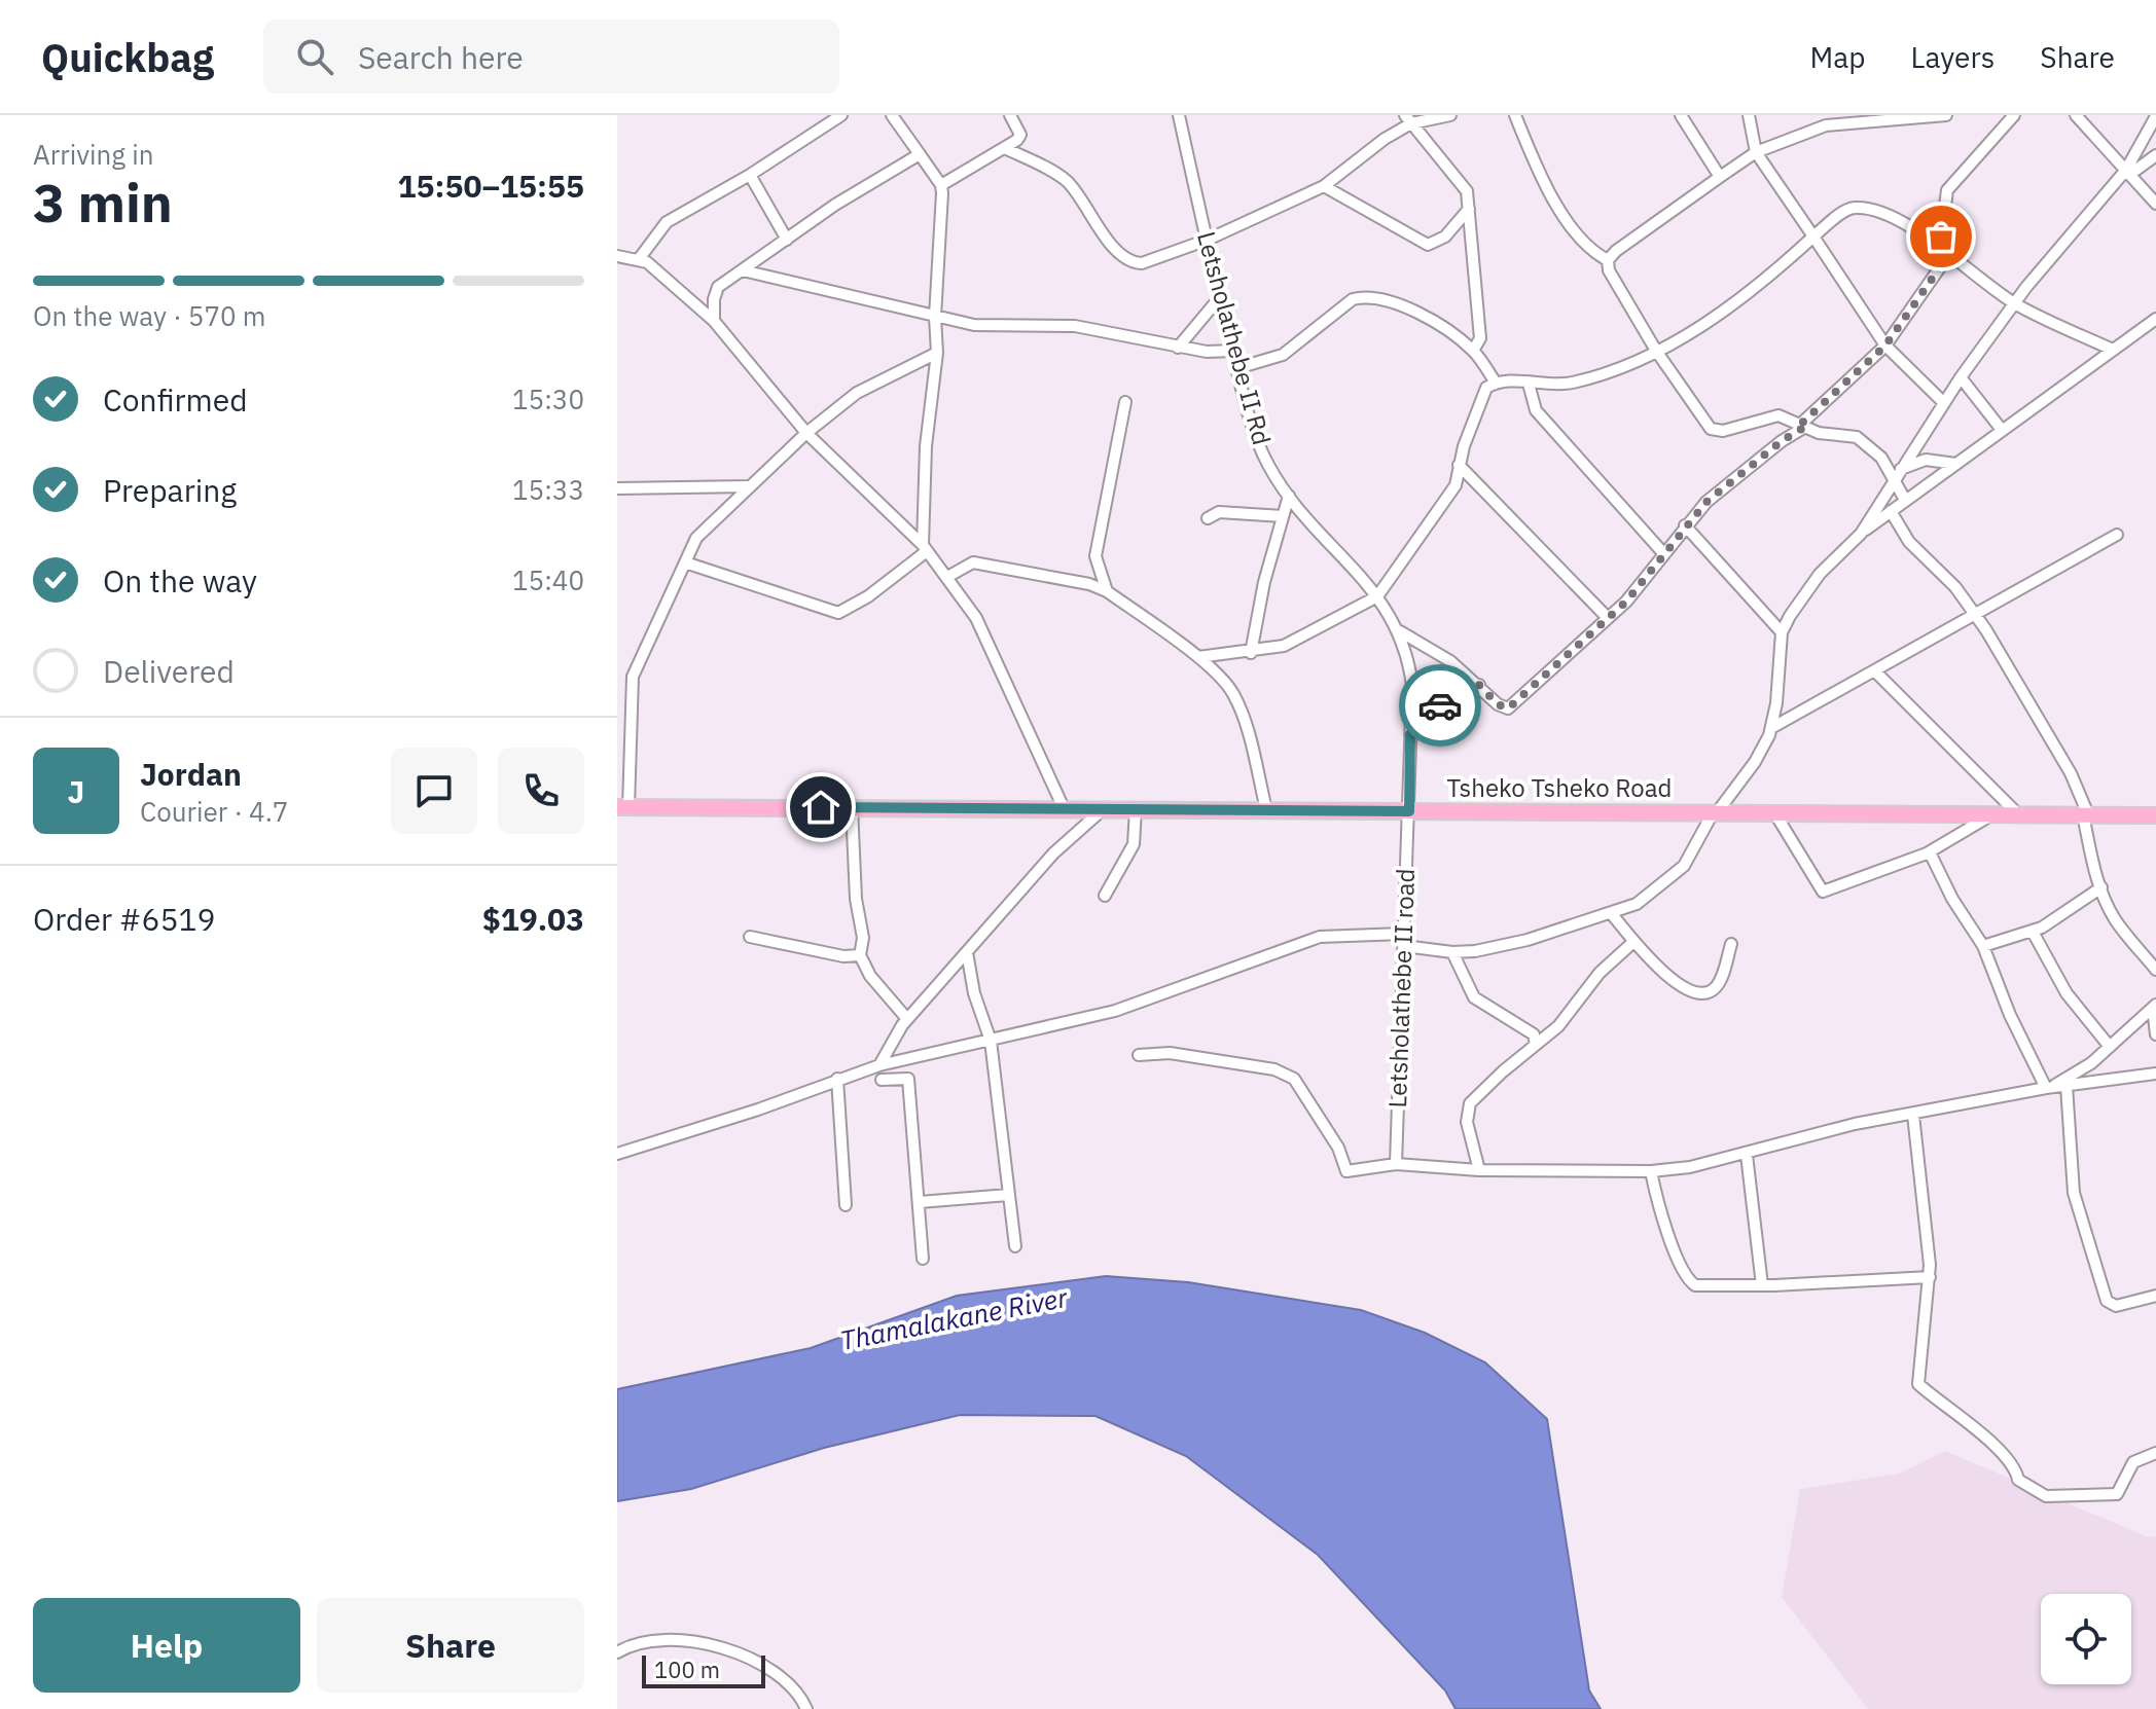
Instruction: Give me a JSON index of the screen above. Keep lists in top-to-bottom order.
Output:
{
  "streets": {
    "highway": ["Tsheko Tsheko Road"],
    "street": ["Letsholathebe II Rd", "Letsholathebe II road"]
  },
  "crossings": [
    ["Letsholathebe II Rd", "Tsheko Tsheko Road"],
    ["Letsholathebe II Rd", "Letsholathebe II road"],
    ["Tsheko Tsheko Road", "Letsholathebe II road"]
  ],
  "water": ["Thamalakane River"],
  "scale_bar": "100 m",
  "page": {
    "header": "Quickbag",
    "search": "Search here",
    "nav": ["Map", "Layers", "Share"],
    "heading": ["3 min", "Arriving in", "15:50–15:55"],
    "panel": [
      "Jordan",
      "Courier · 4.7",
      "Order #6519",
      "$19.03"
    ],
    "bar": "On the way · 570 m",
    "list": [
      ["Confirmed", "15:30"],
      ["Preparing", "15:33"],
      ["On the way", "15:40"],
      "Delivered"
    ],
    "round": "J",
    "buttons": ["Help", "Share"],
    "scale": "100 m"
  }
}
